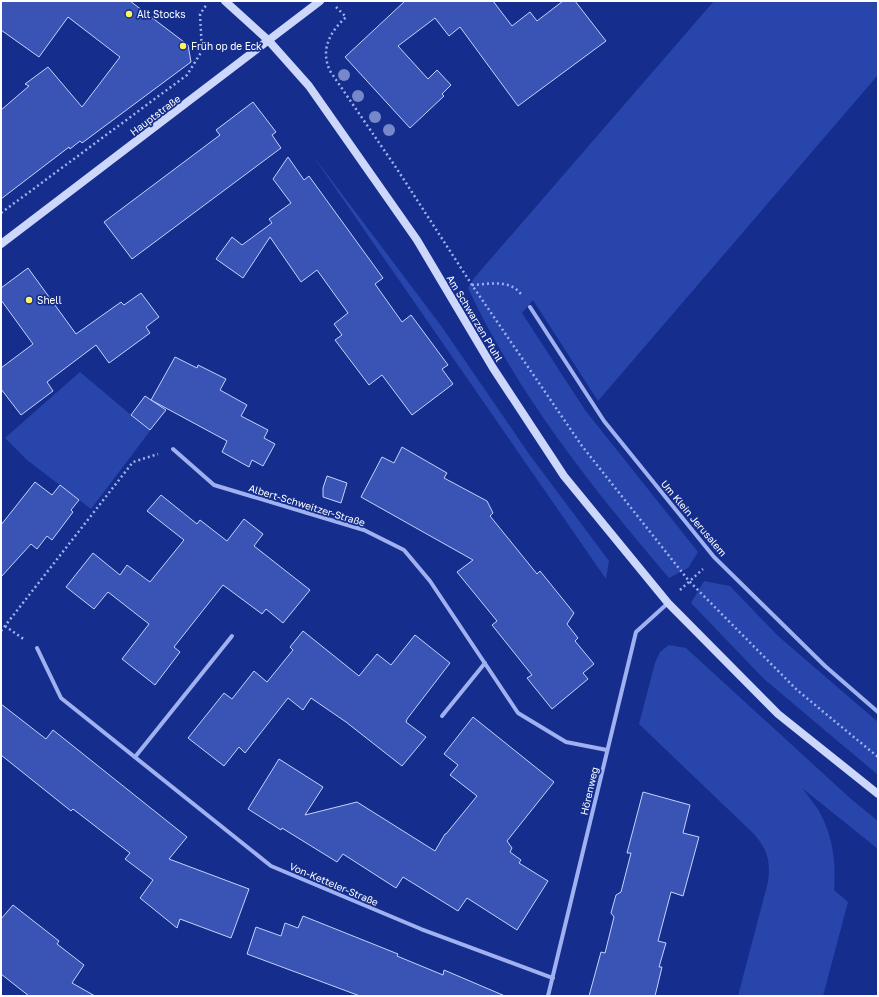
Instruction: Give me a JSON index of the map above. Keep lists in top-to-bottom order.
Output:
{
  "streets": {
    "main road": ["Hauptstraße", "Am Schwarzen Pfuhl"],
    "street": [
      "Albert-Schweitzer-Straße",
      "Um Klein Jerusalem",
      "Hörenweg",
      "Von-Ketteler-Straße"
    ]
  },
  "crossings": [
    ["Hauptstraße", "Am Schwarzen Pfuhl"],
    ["Am Schwarzen Pfuhl", "Hörenweg"],
    ["Albert-Schweitzer-Straße", "Hörenweg"],
    ["Hörenweg", "Von-Ketteler-Straße"]
  ],
  "places": ["Alt Stocks", "Früh op de Eck", "Shell"]
}
